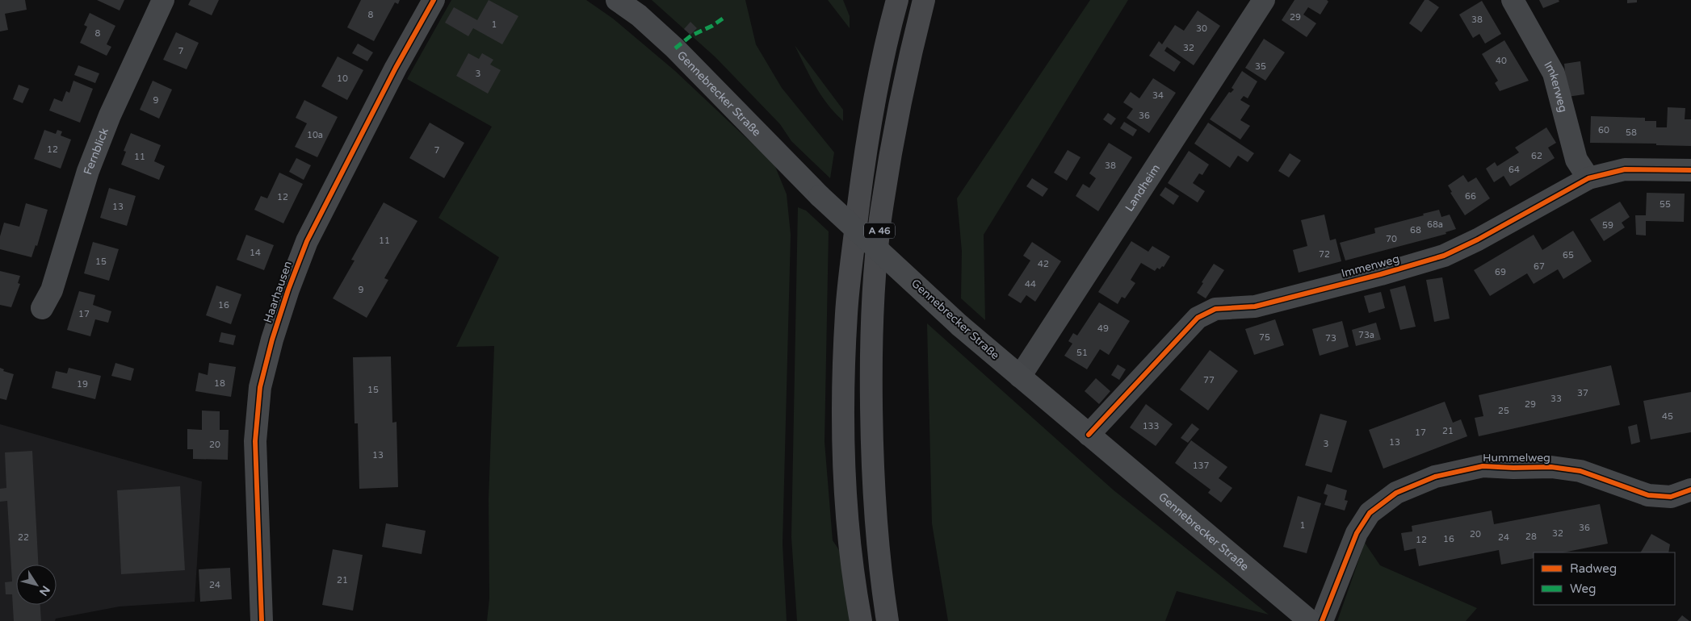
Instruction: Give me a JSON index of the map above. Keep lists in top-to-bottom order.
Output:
{
  "streets": {
    "highway": ["A 46"],
    "main road": ["Gennebrecker Straße"],
    "street": [
      "Imkerweg",
      "Fernblick",
      "Landheim",
      "Immenweg",
      "Haarhausen",
      "Hummelweg"
    ]
  },
  "crossings": [
    ["Imkerweg", "Immenweg"],
    ["Gennebrecker Straße", "Landheim"],
    ["Gennebrecker Straße", "Immenweg"]
  ],
  "house_numbers": [
    "8",
    "29",
    "38",
    "1",
    "30",
    "8",
    "32",
    "7",
    "40",
    "35",
    "3",
    "10",
    "34",
    "9",
    "36",
    "60",
    "58",
    "10a",
    "12",
    "7",
    "62",
    "11",
    "38",
    "64",
    "66",
    "12",
    "55",
    "13",
    "68a",
    "59",
    "68",
    "70",
    "11",
    "14",
    "72",
    "65",
    "15",
    "42",
    "67",
    "69",
    "44",
    "9",
    "16",
    "17",
    "49",
    "73a",
    "75",
    "73",
    "51",
    "77",
    "18",
    "19",
    "15",
    "37",
    "33",
    "29",
    "25",
    "45",
    "133",
    "21",
    "17",
    "13",
    "3",
    "20",
    "13",
    "137",
    "1",
    "36",
    "32",
    "20",
    "28",
    "22",
    "24",
    "16",
    "12",
    "21",
    "24"
  ],
  "legend": ["Radweg", "Weg"],
  "north": "bottom right"
}
